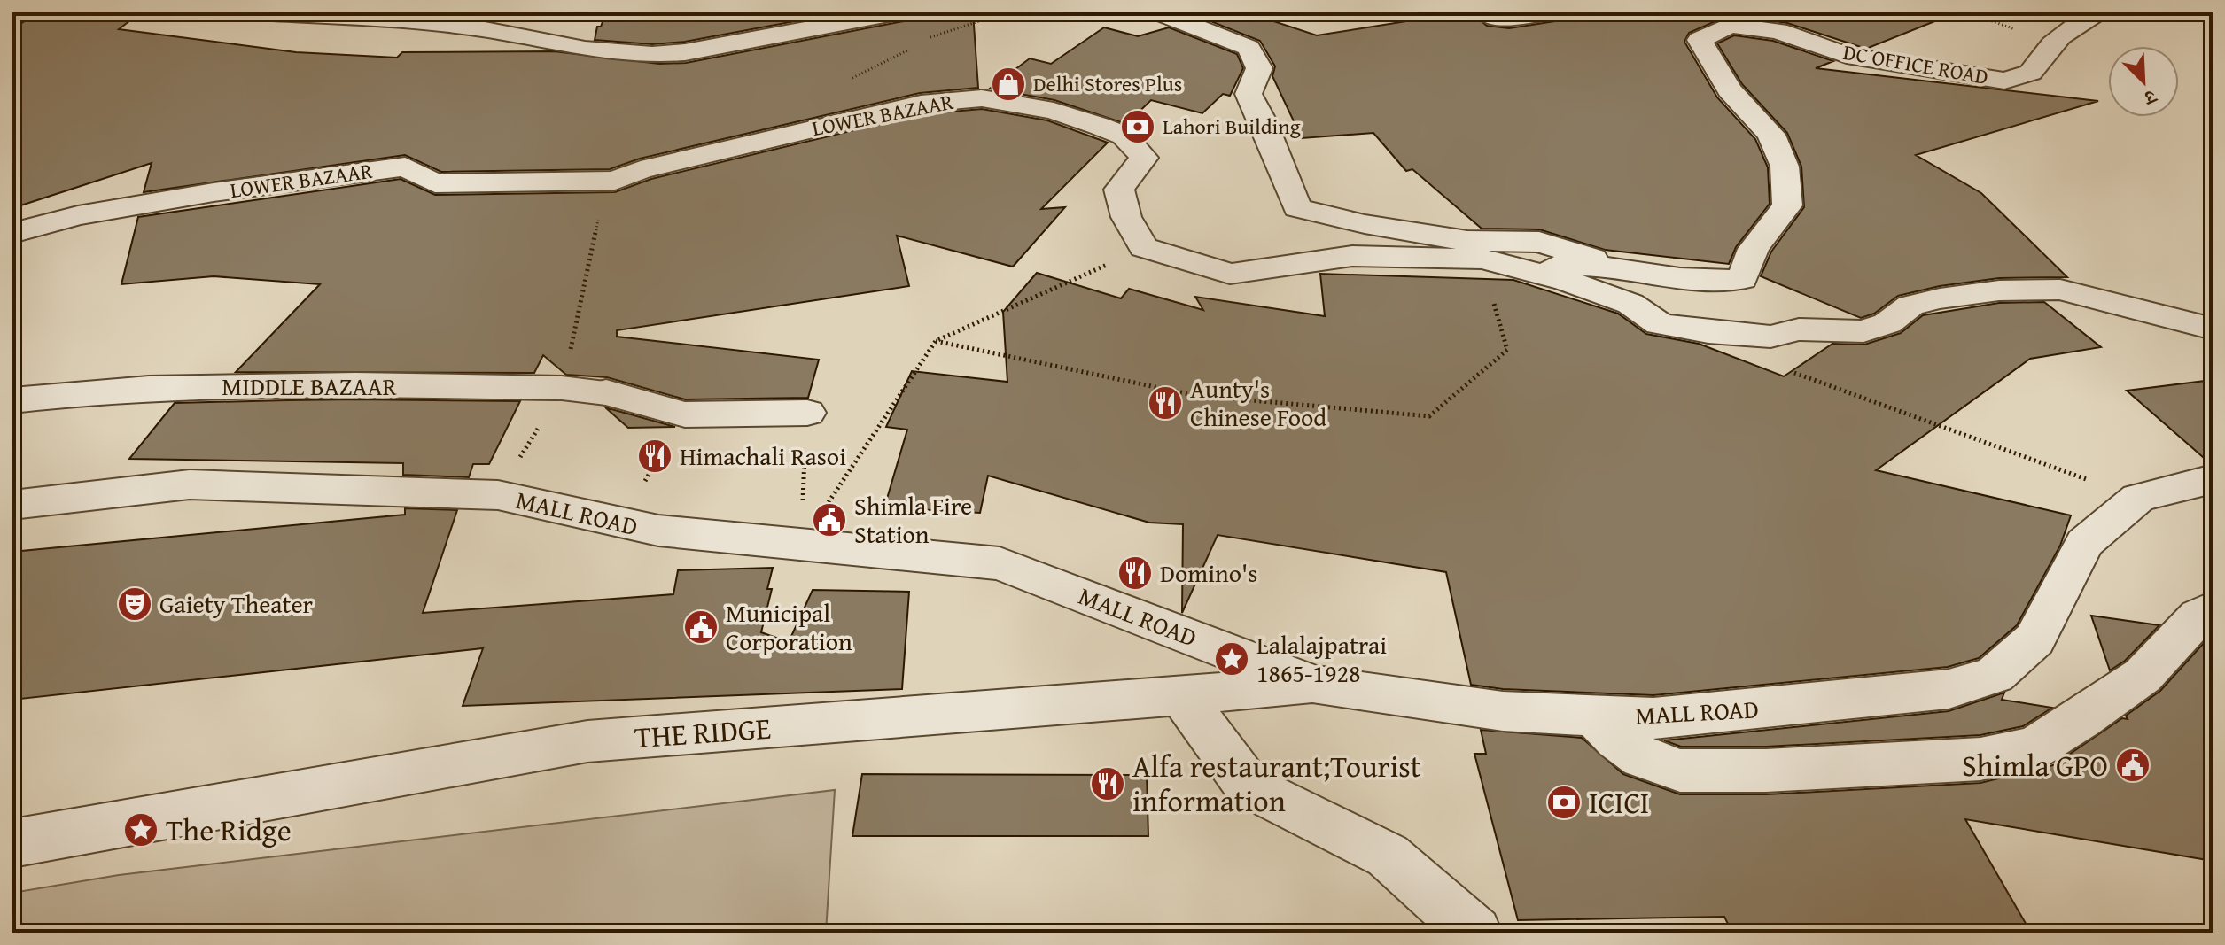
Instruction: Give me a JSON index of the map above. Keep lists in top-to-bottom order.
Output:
{
  "streets": {
    "street": [
      "DC OFFICE ROAD",
      "LOWER BAZAAR",
      "MIDDLE BAZAAR",
      "MALL ROAD",
      "THE RIDGE"
    ]
  },
  "crossings": [
    ["MALL ROAD", "THE RIDGE"]
  ],
  "places": {
    "shop": ["Delhi Stores Plus"],
    "bank": ["Lahori Building", "ICICI"],
    "restaurant": [
      "Aunty's Chinese Food",
      "Himachali Rasoi",
      "Domino's",
      "Alfa restaurant;Tourist information"
    ],
    "public building": ["Shimla Fire Station", "Municipal Corporation", "Shimla GPO"],
    "theatre": ["Gaiety Theater"],
    "place": ["Lalalajpatrai 1865-1928", "The Ridge"]
  },
  "north": "bottom right"
}
